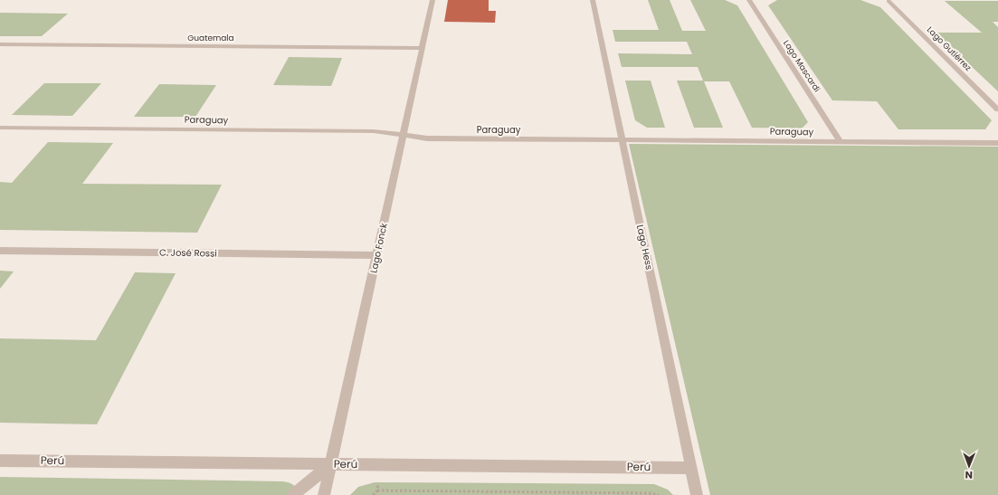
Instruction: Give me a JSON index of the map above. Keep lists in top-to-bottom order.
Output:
{
  "streets": {
    "street": [
      "Guatemala",
      "Lago Gutiérrez",
      "Lago Mascardi",
      "Paraguay",
      "Lago Hess",
      "Lago Fonck",
      "C. José Rossi",
      "Perú"
    ]
  },
  "crossings": [
    ["Guatemala", "Lago Fonck"],
    ["Lago Mascardi", "Paraguay"],
    ["Paraguay", "Lago Hess"],
    ["Paraguay", "Lago Fonck"],
    ["Lago Hess", "Perú"],
    ["Lago Fonck", "C. José Rossi"],
    ["Lago Fonck", "Perú"]
  ],
  "north": "bottom"
}
